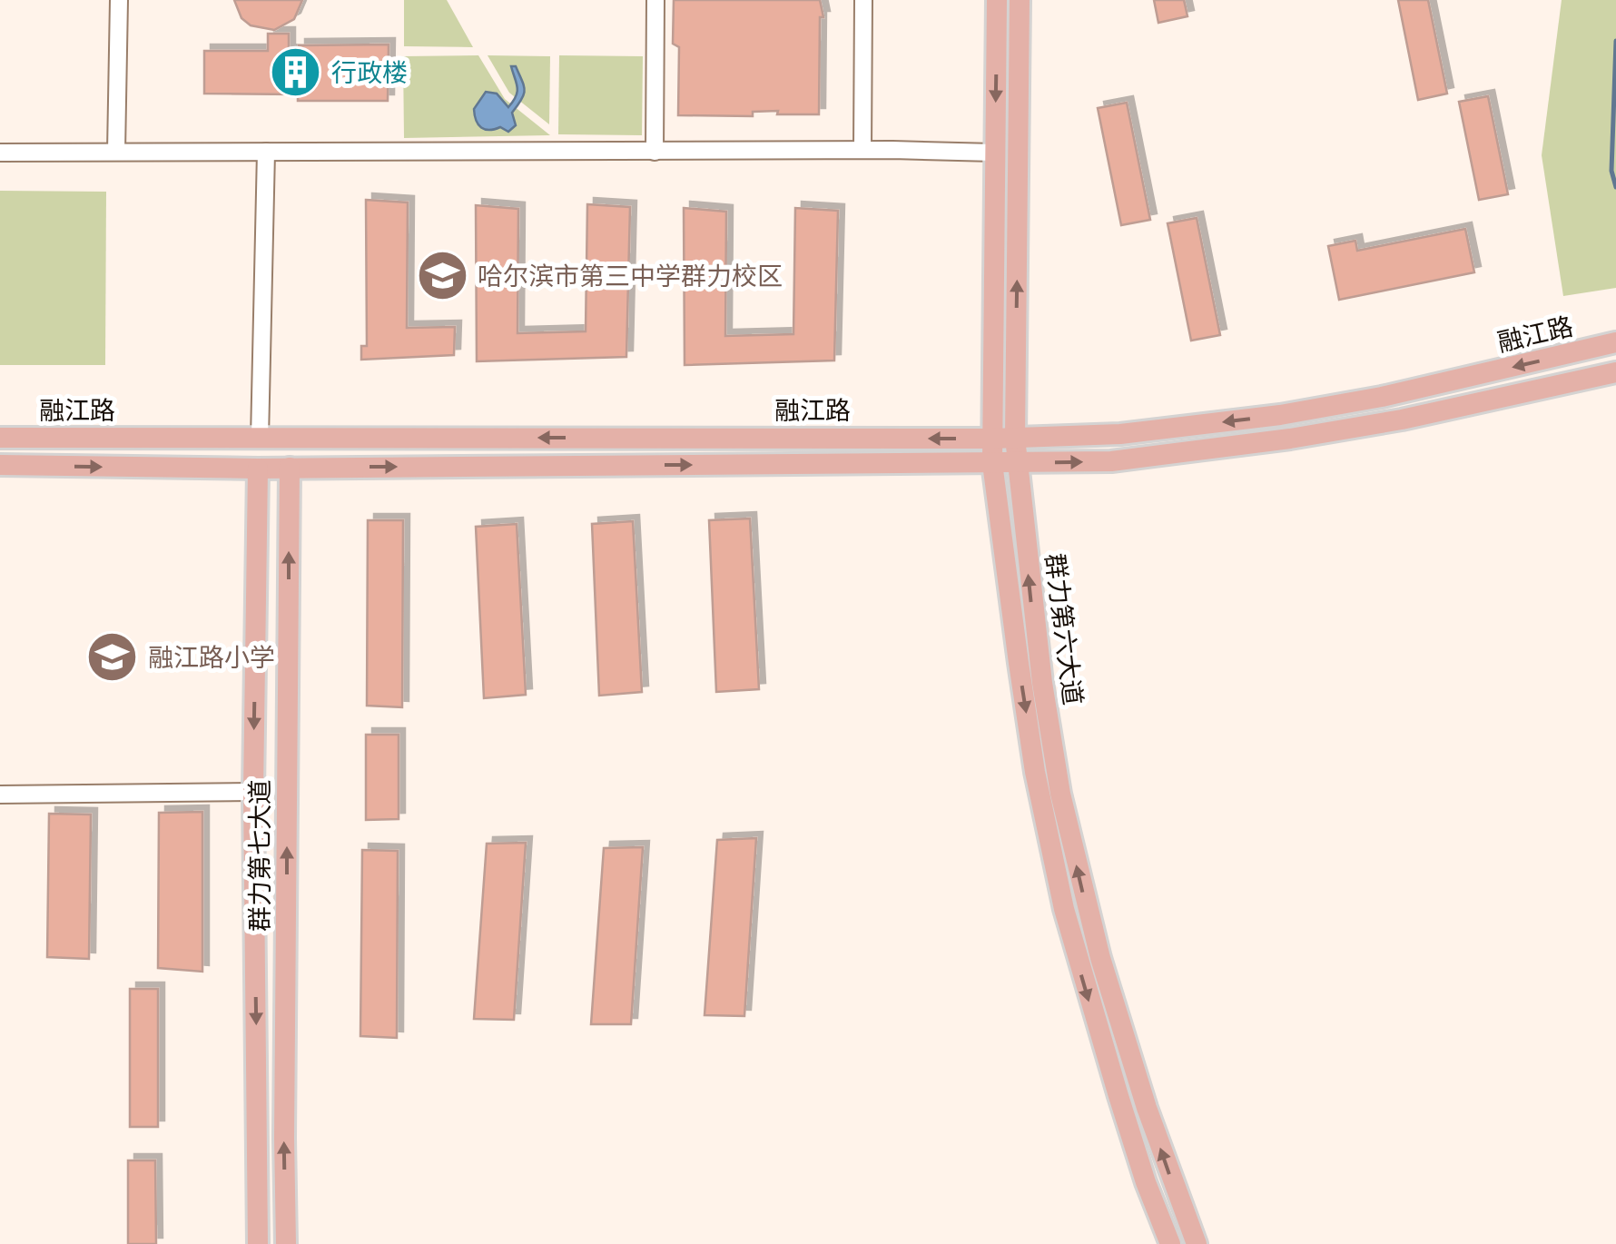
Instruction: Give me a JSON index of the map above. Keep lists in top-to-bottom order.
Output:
{
  "streets": {
    "main road": ["融江路", "群力第六大道", "群力第七大道"]
  },
  "crossings": [
    ["融江路", "群力第六大道"]
  ],
  "places": {
    "building": ["行政楼"],
    "school or university": ["哈尔滨市第三中学群力校区", "融江路小学"]
  }
}
